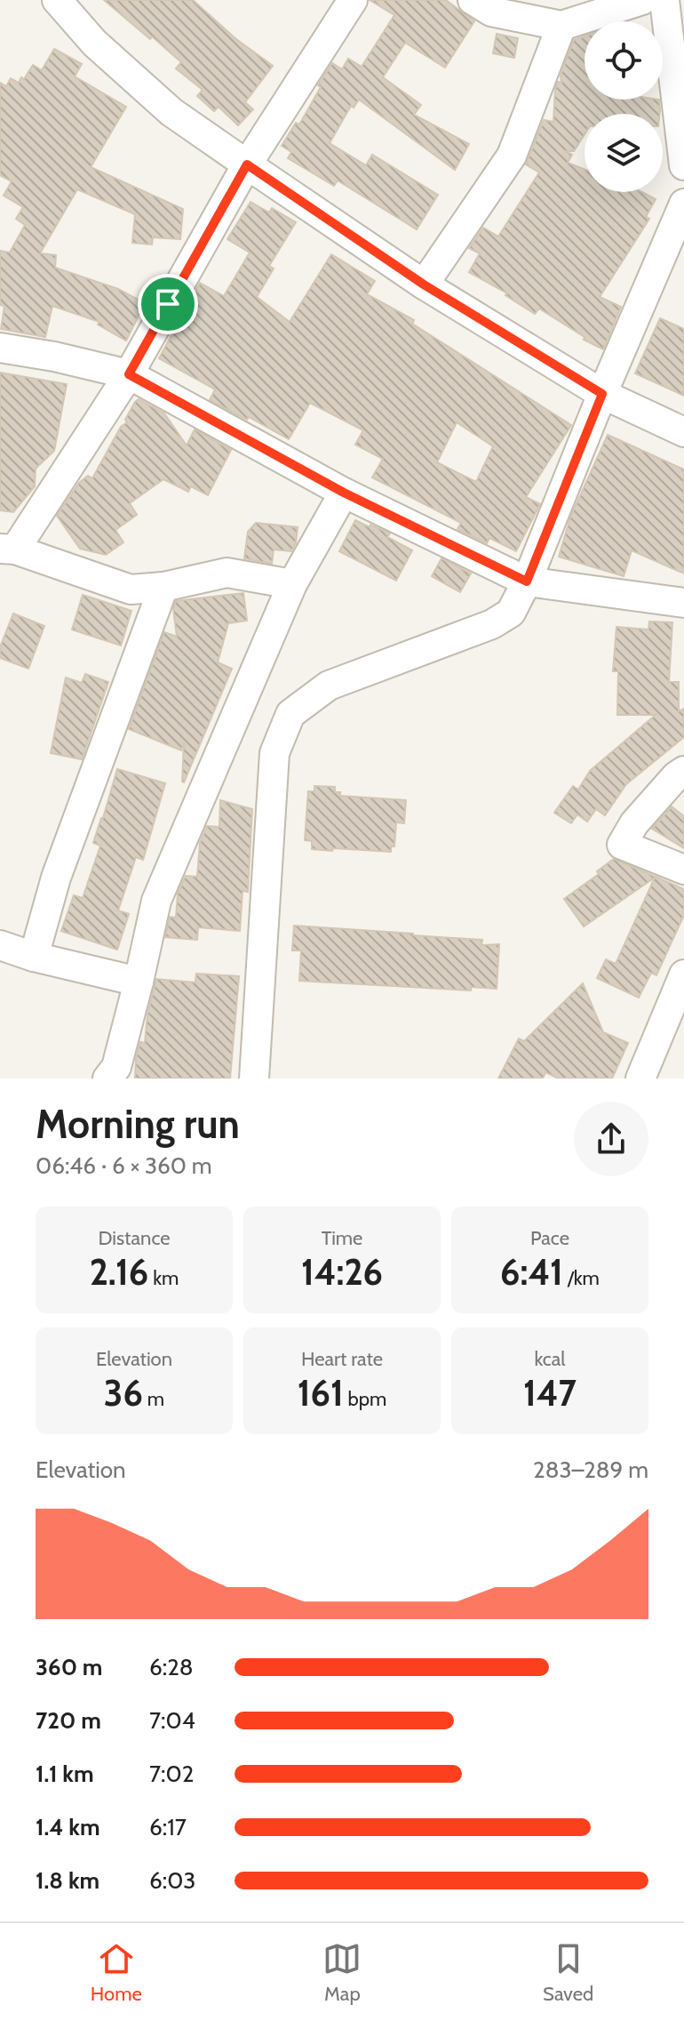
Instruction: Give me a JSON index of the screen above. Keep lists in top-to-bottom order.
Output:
{
  "page": {
    "heading": ["Morning run", "06:46 · 6 × 360 m"],
    "stats": [
      ["Distance", "2.16 km"],
      ["Time", "14:26"],
      ["Pace", "6:41 /km"],
      ["Elevation", "36 m"],
      ["Heart rate", "161 bpm"],
      ["kcal", "147"]
    ],
    "chart": ["Elevation", "283–289 m"],
    "list": [
      {
        "name": "360 m",
        "note": "6:28"
      },
      {
        "name": "720 m",
        "note": "7:04"
      },
      {
        "name": "1.1 km",
        "note": "7:02"
      },
      {
        "name": "1.4 km",
        "note": "6:17"
      },
      {
        "name": "1.8 km",
        "note": "6:03"
      }
    ],
    "tabs": ["Home", "Map", "Saved"]
  }
}
